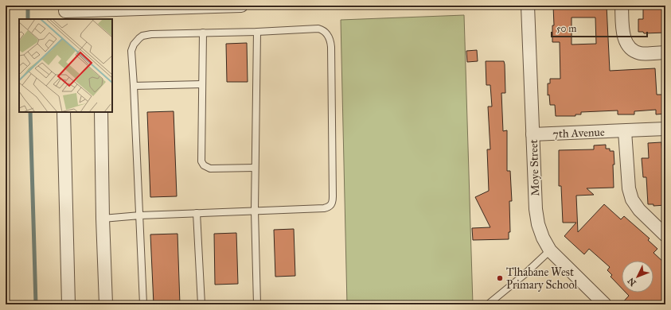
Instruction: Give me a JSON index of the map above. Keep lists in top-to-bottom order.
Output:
{
  "streets": {
    "street": ["7th Avenue", "Moye Street"]
  },
  "crossings": [
    ["7th Avenue", "Moye Street"]
  ],
  "places": ["Tlhabane West Primary School"],
  "scale_bar": "50 m",
  "north": "bottom left"
}
